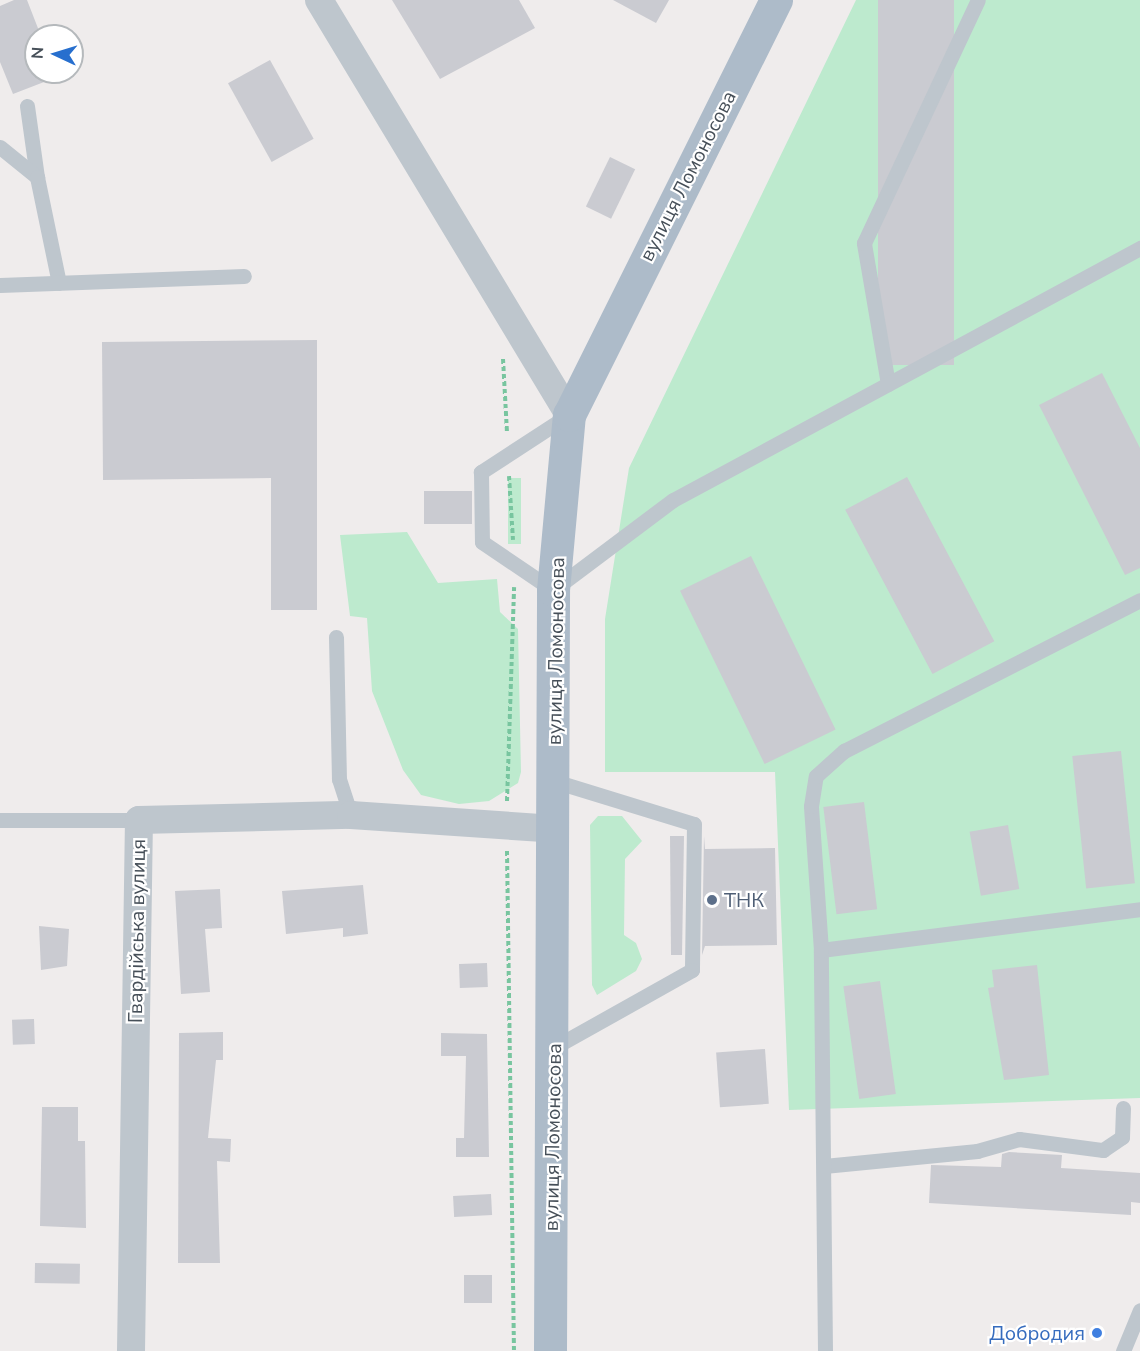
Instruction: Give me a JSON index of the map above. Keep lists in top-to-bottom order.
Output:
{
  "streets": {
    "main road": ["вулиця Ломоносова"],
    "street": ["Гвардійська вулиця"]
  },
  "crossings": [
    ["вулиця Ломоносова", "Гвардійська вулиця"]
  ],
  "places": ["ТНК", "Добродия"],
  "north": "left"
}
